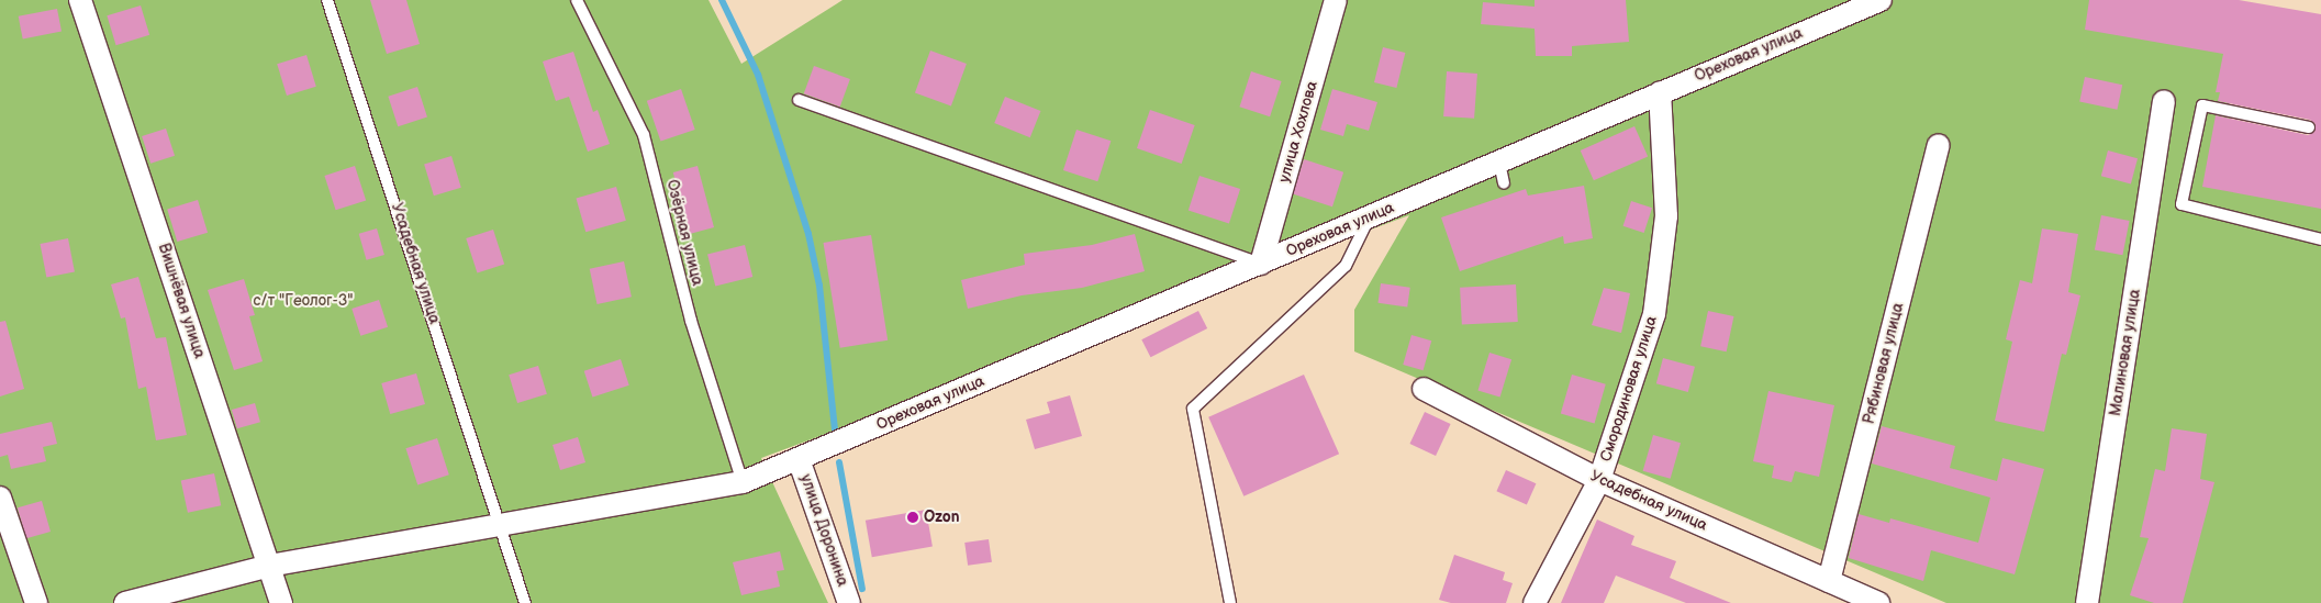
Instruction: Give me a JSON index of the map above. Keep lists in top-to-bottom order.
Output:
{
  "streets": {
    "street": [
      "Ореховая улица",
      "улица Хохлова",
      "Усадебная улица",
      "Вишнёвая улица",
      "Малиновая улица",
      "Рябиновая улица",
      "Смородиновая улица",
      "улица Доронина"
    ],
    "lane": ["Озёрная улица"]
  },
  "crossings": [
    ["Ореховая улица", "улица Хохлова"],
    ["Ореховая улица", "Смородиновая улица"],
    ["Ореховая улица", "улица Доронина"],
    ["Усадебная улица", "Рябиновая улица"],
    ["Усадебная улица", "Смородиновая улица"]
  ],
  "parks": ["с/т \"Геолог-3\""],
  "places": ["Ozon"]
}
